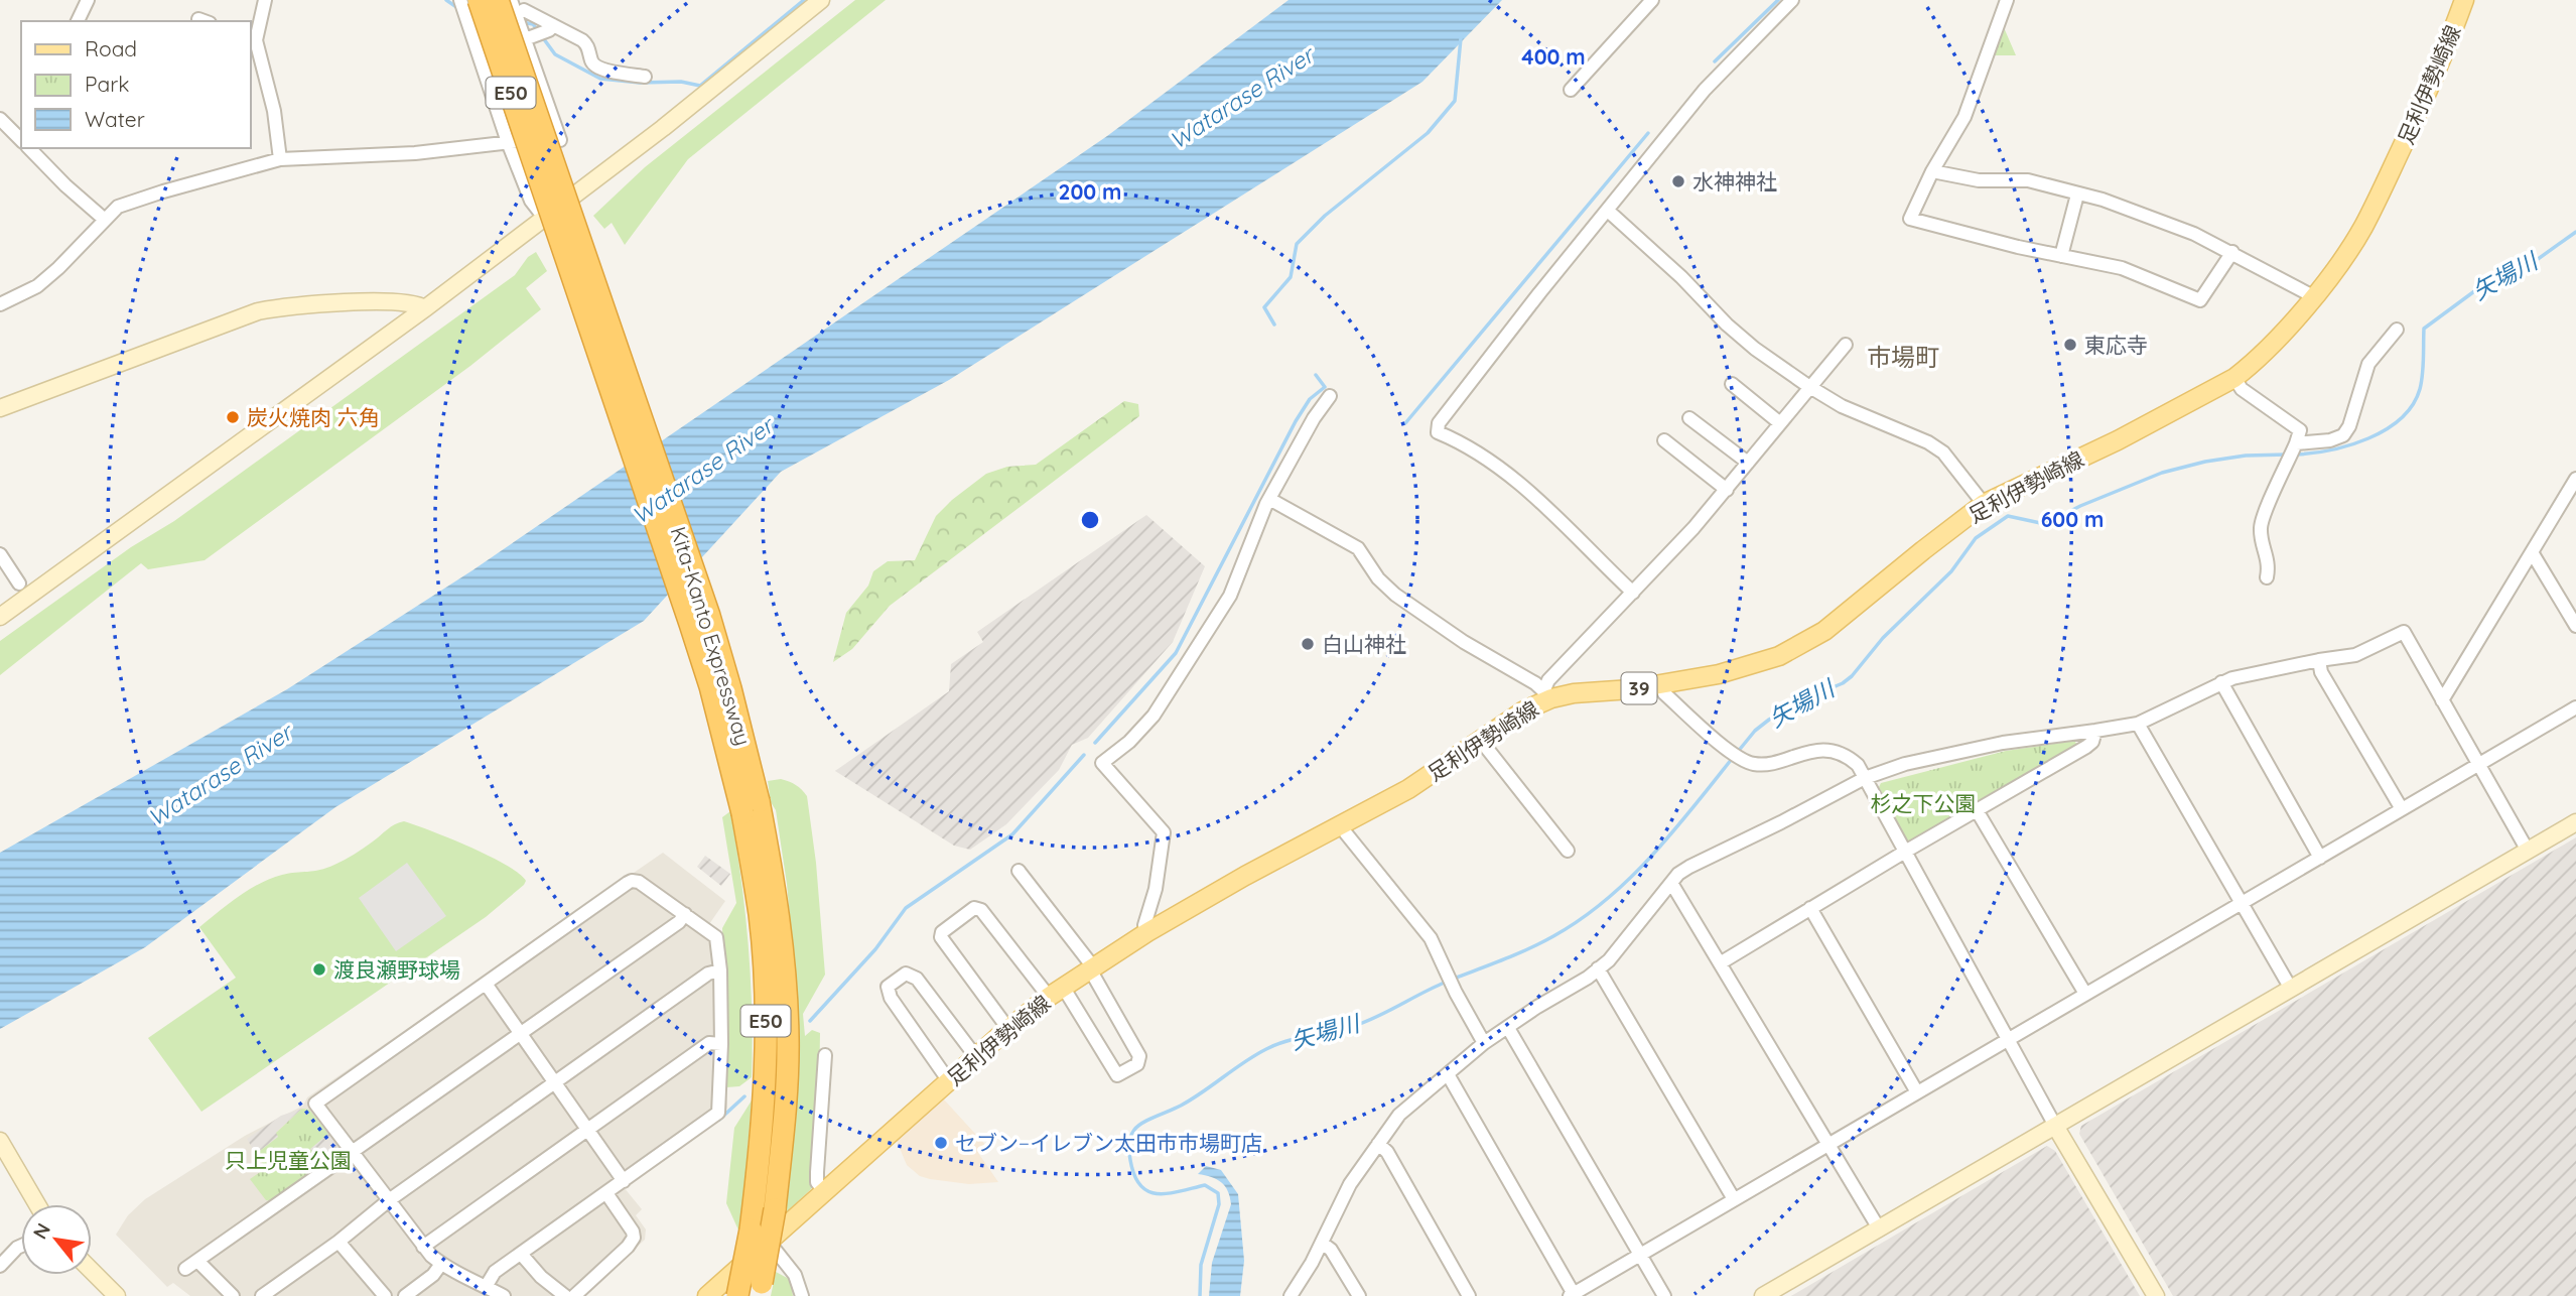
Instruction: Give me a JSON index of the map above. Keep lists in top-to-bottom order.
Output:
{
  "streets": {
    "highway": ["E50", "Kita-Kanto Expressway"],
    "main road": ["足利伊勢崎線", "39"]
  },
  "crossings": [
    ["足利伊勢崎線", "Kita-Kanto Expressway"]
  ],
  "districts": ["市場町"],
  "water": ["Watarase River", "矢場川"],
  "parks": ["杉之下公園", "只上児童公園"],
  "places": [
    "水神神社",
    "東応寺",
    "炭火焼肉 六角",
    "白山神社",
    "渡良瀬野球場",
    "セブン−イレブン太田市市場町店"
  ],
  "legend": ["Road", "Park", "Water"],
  "north": "top left",
  "rings": ["400 m", "200 m", "600 m"]
}
